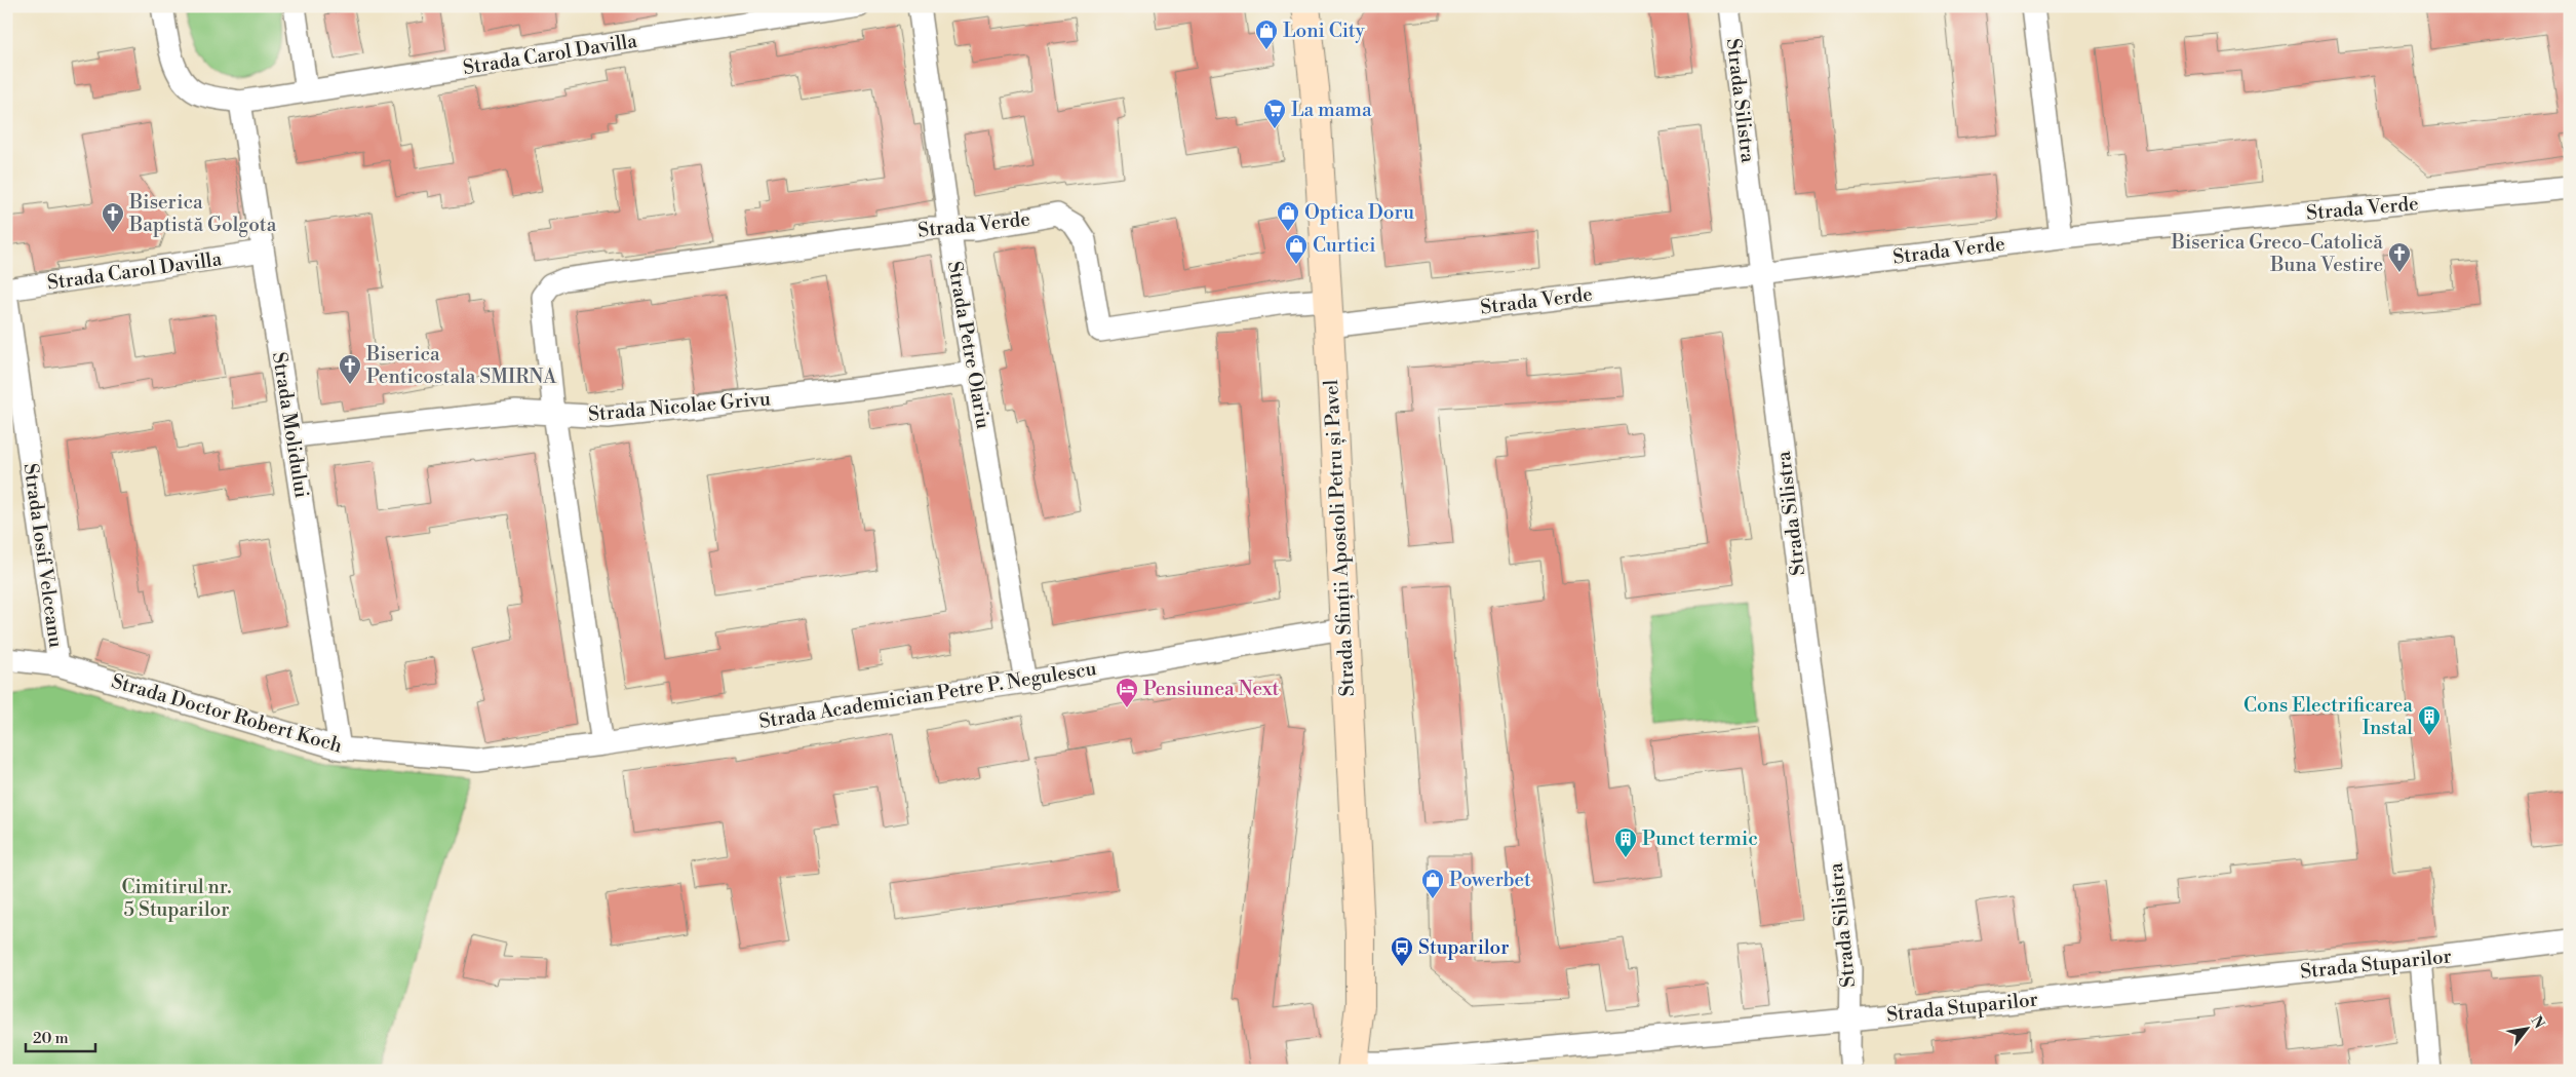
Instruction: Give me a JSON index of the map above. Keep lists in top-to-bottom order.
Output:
{
  "streets": {
    "main road": ["Strada Sfinții Apostoli Petru și Pavel"],
    "street": [
      "Strada Carol Davilla",
      "Strada Silistra",
      "Strada Verde",
      "Strada Petre Olariu",
      "Strada Nicolae Grivu",
      "Strada Molidului",
      "Strada Iosif Velceanu",
      "Strada Academician Petre P. Negulescu",
      "Strada Doctor Robert Koch",
      "Strada Stuparilor"
    ]
  },
  "crossings": [
    ["Strada Carol Davilla", "Strada Molidului"],
    ["Strada Carol Davilla", "Strada Iosif Velceanu"],
    ["Strada Silistra", "Strada Verde"],
    ["Strada Silistra", "Strada Stuparilor"],
    ["Strada Verde", "Strada Petre Olariu"],
    ["Strada Verde", "Strada Nicolae Grivu"],
    ["Strada Verde", "Strada Sfinții Apostoli Petru și Pavel"],
    ["Strada Petre Olariu", "Strada Nicolae Grivu"],
    ["Strada Petre Olariu", "Strada Academician Petre P. Negulescu"],
    ["Strada Nicolae Grivu", "Strada Molidului"],
    ["Strada Molidului", "Strada Doctor Robert Koch"],
    ["Strada Sfinții Apostoli Petru și Pavel", "Strada Academician Petre P. Negulescu"],
    ["Strada Sfinții Apostoli Petru și Pavel", "Strada Stuparilor"],
    ["Strada Iosif Velceanu", "Strada Doctor Robert Koch"],
    ["Strada Academician Petre P. Negulescu", "Strada Doctor Robert Koch"]
  ],
  "parks": ["Cimitirul nr. 5 Stuparilor"],
  "places": {
    "shop": [
      "Loni City",
      "Optica Doru",
      "Curtici",
      "Powerbet"
    ],
    "supermarket": ["La mama"],
    "church": ["Biserica Baptistă Golgota", "Biserica Greco-Catolică Buna Vestire", "Biserica Penticostala SMIRNA"],
    "hotel": ["Pensiunea Next"],
    "building": ["Cons Electrificarea Instal", "Punct termic"],
    "bus stop": ["Stuparilor"]
  },
  "scale_bar": "20 m",
  "north": "top right"
}
